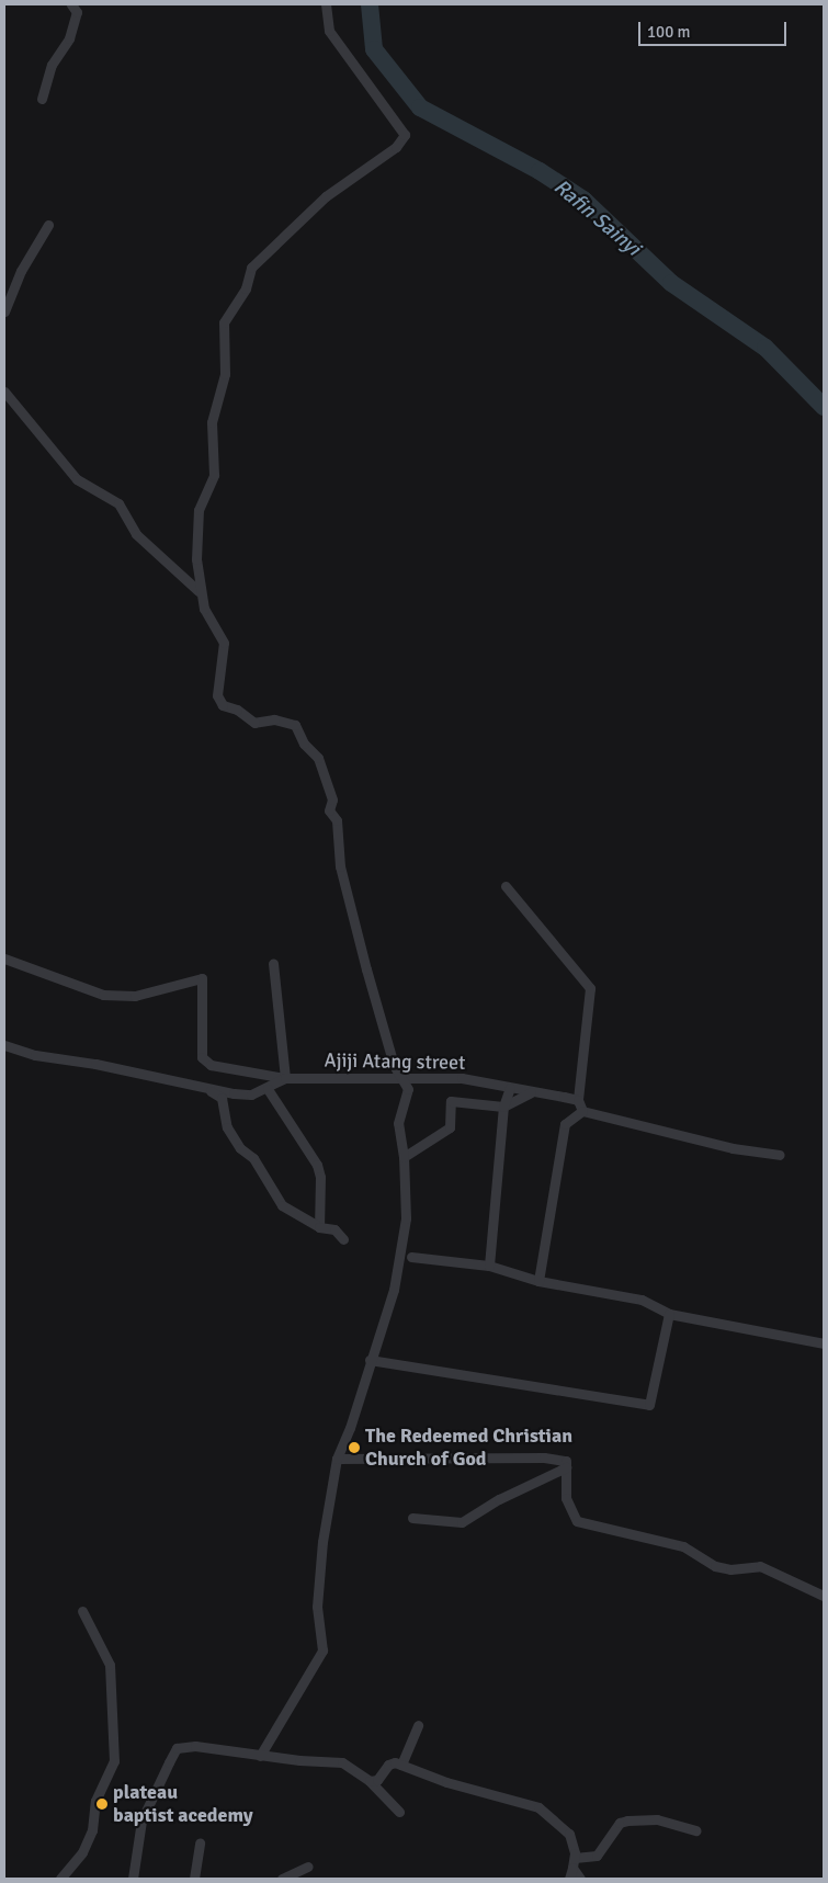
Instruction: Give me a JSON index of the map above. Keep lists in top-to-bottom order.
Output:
{
  "streets": {
    "street": ["Ajiji Atang street"]
  },
  "water": ["Rafin Sainyi"],
  "places": ["The Redeemed Christian Church of God", "plateau baptist acedemy"],
  "scale_bar": "100 m"
}
